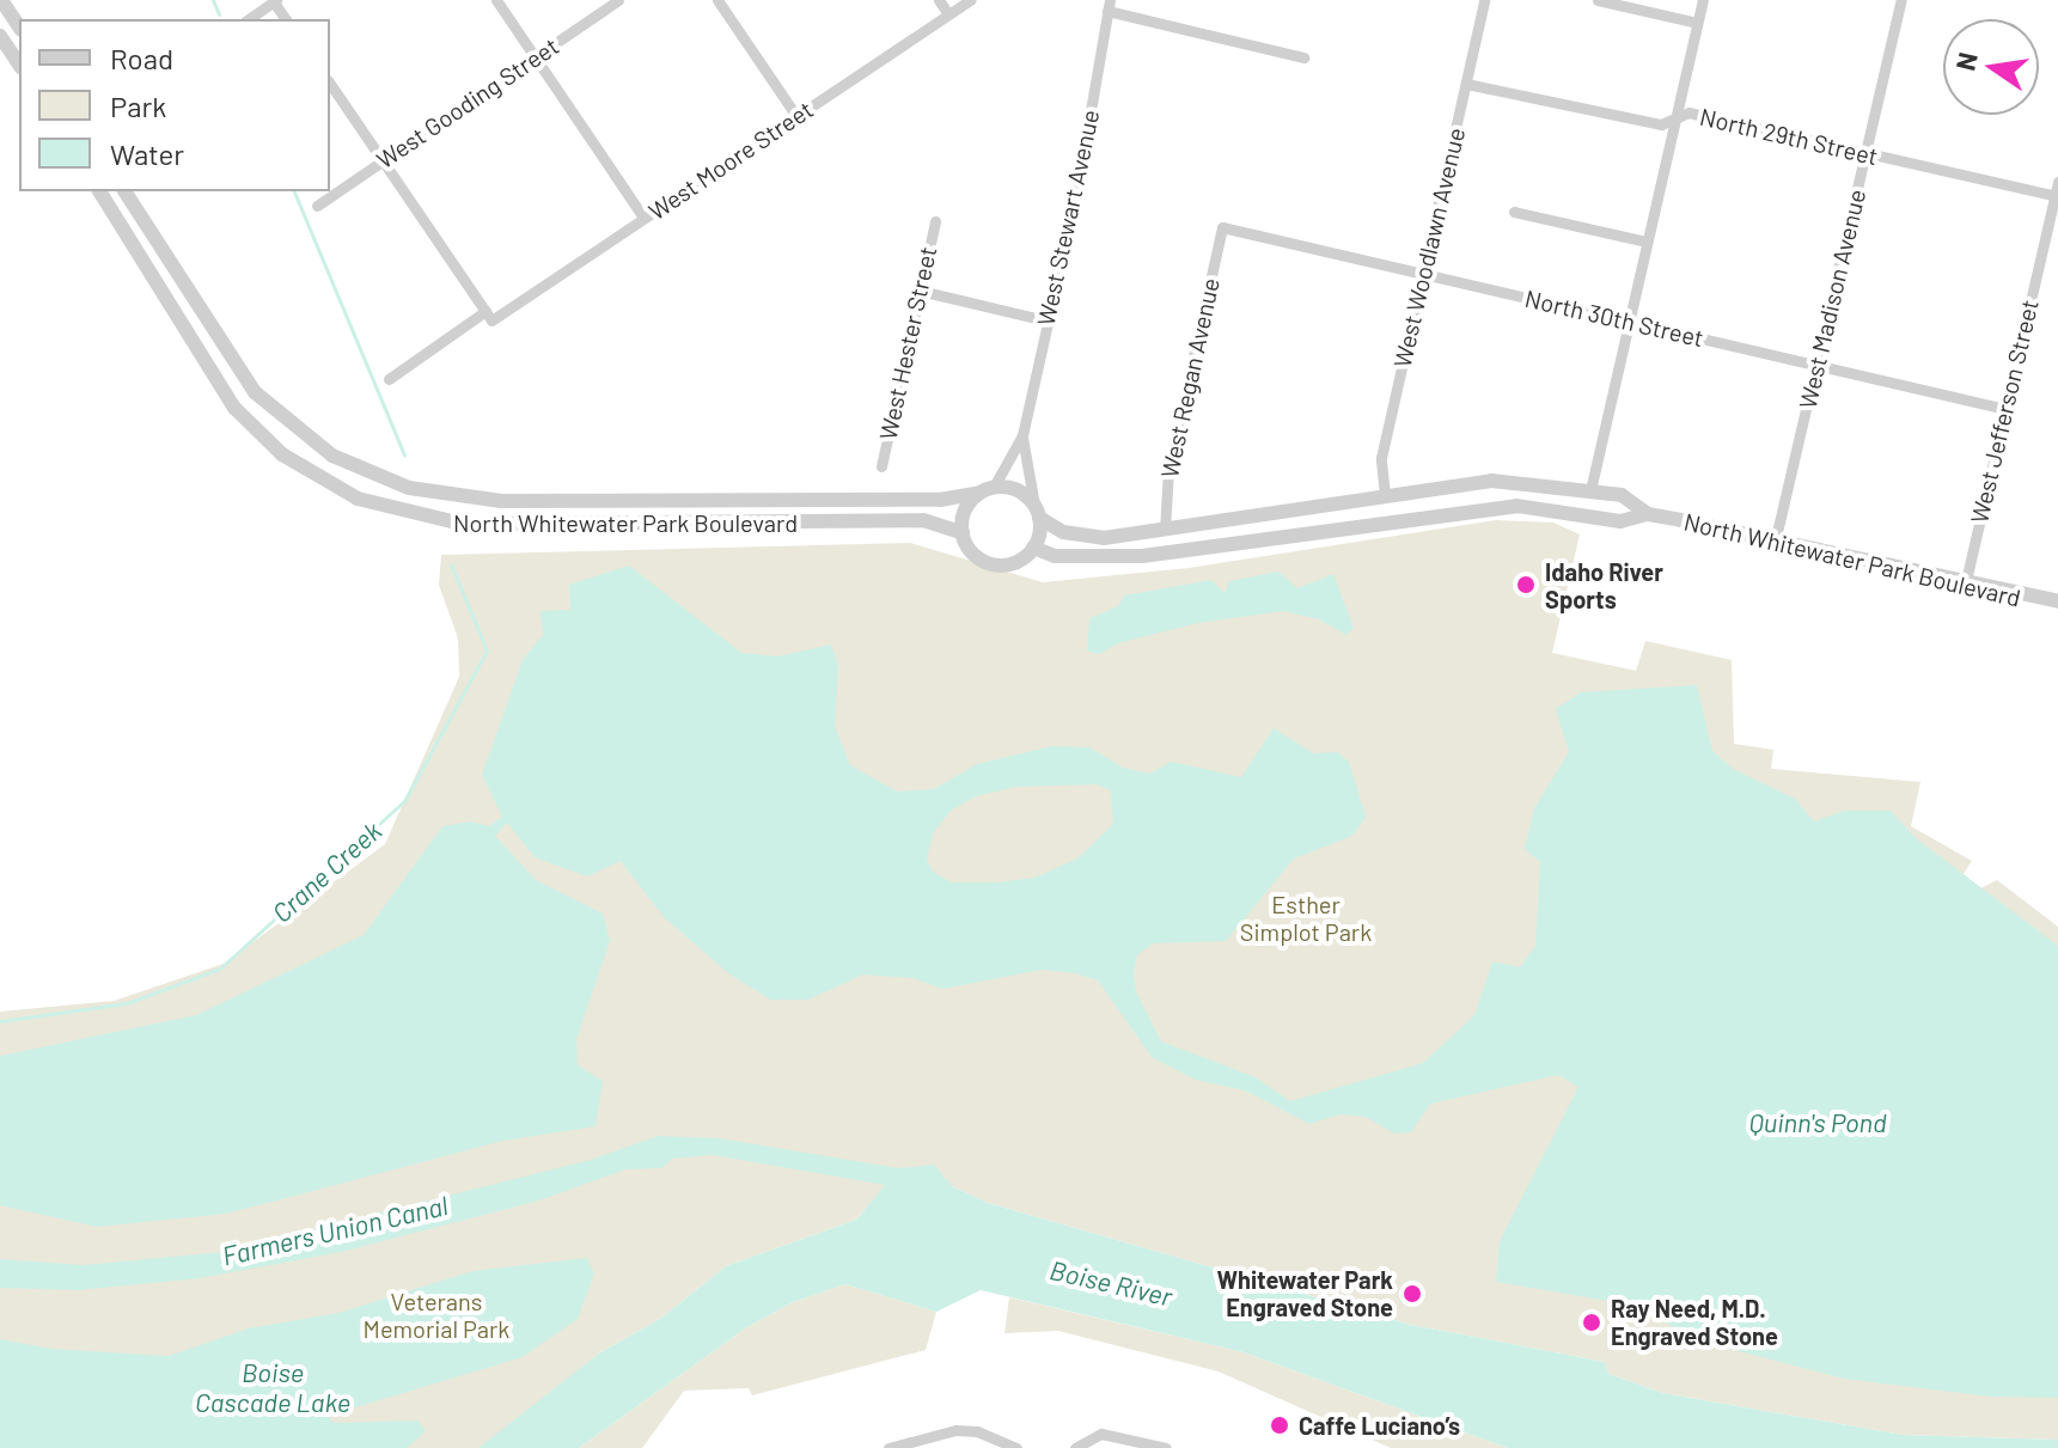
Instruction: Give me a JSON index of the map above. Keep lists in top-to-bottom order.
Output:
{
  "streets": {
    "street": [
      "West Gooding Street",
      "North 29th Street",
      "West Moore Street",
      "West Stewart Avenue",
      "West Woodlawn Avenue",
      "West Madison Avenue",
      "North 30th Street",
      "West Hester Street",
      "West Regan Avenue",
      "West Jefferson Street",
      "North Whitewater Park Boulevard"
    ]
  },
  "crossings": [
    ["North 29th Street", "West Woodlawn Avenue"],
    ["North 29th Street", "West Madison Avenue"],
    ["North 29th Street", "West Jefferson Street"],
    ["West Stewart Avenue", "North Whitewater Park Boulevard"],
    ["West Woodlawn Avenue", "North 30th Street"],
    ["West Woodlawn Avenue", "North Whitewater Park Boulevard"],
    ["West Madison Avenue", "North 30th Street"],
    ["West Madison Avenue", "North Whitewater Park Boulevard"],
    ["North 30th Street", "West Regan Avenue"],
    ["North 30th Street", "West Jefferson Street"],
    ["West Regan Avenue", "North Whitewater Park Boulevard"],
    ["West Jefferson Street", "North Whitewater Park Boulevard"]
  ],
  "water": [
    "Crane Creek",
    "Quinn's Pond",
    "Farmers Union Canal",
    "Boise River",
    "Boise Cascade Lake"
  ],
  "parks": ["Esther Simplot Park", "Veterans Memorial Park"],
  "places": [
    "Idaho River Sports",
    "Whitewater Park Engraved Stone",
    "Ray Need, M.D. Engraved Stone",
    "Caffe Luciano’s"
  ],
  "legend": ["Road", "Park", "Water"],
  "north": "left"
}
